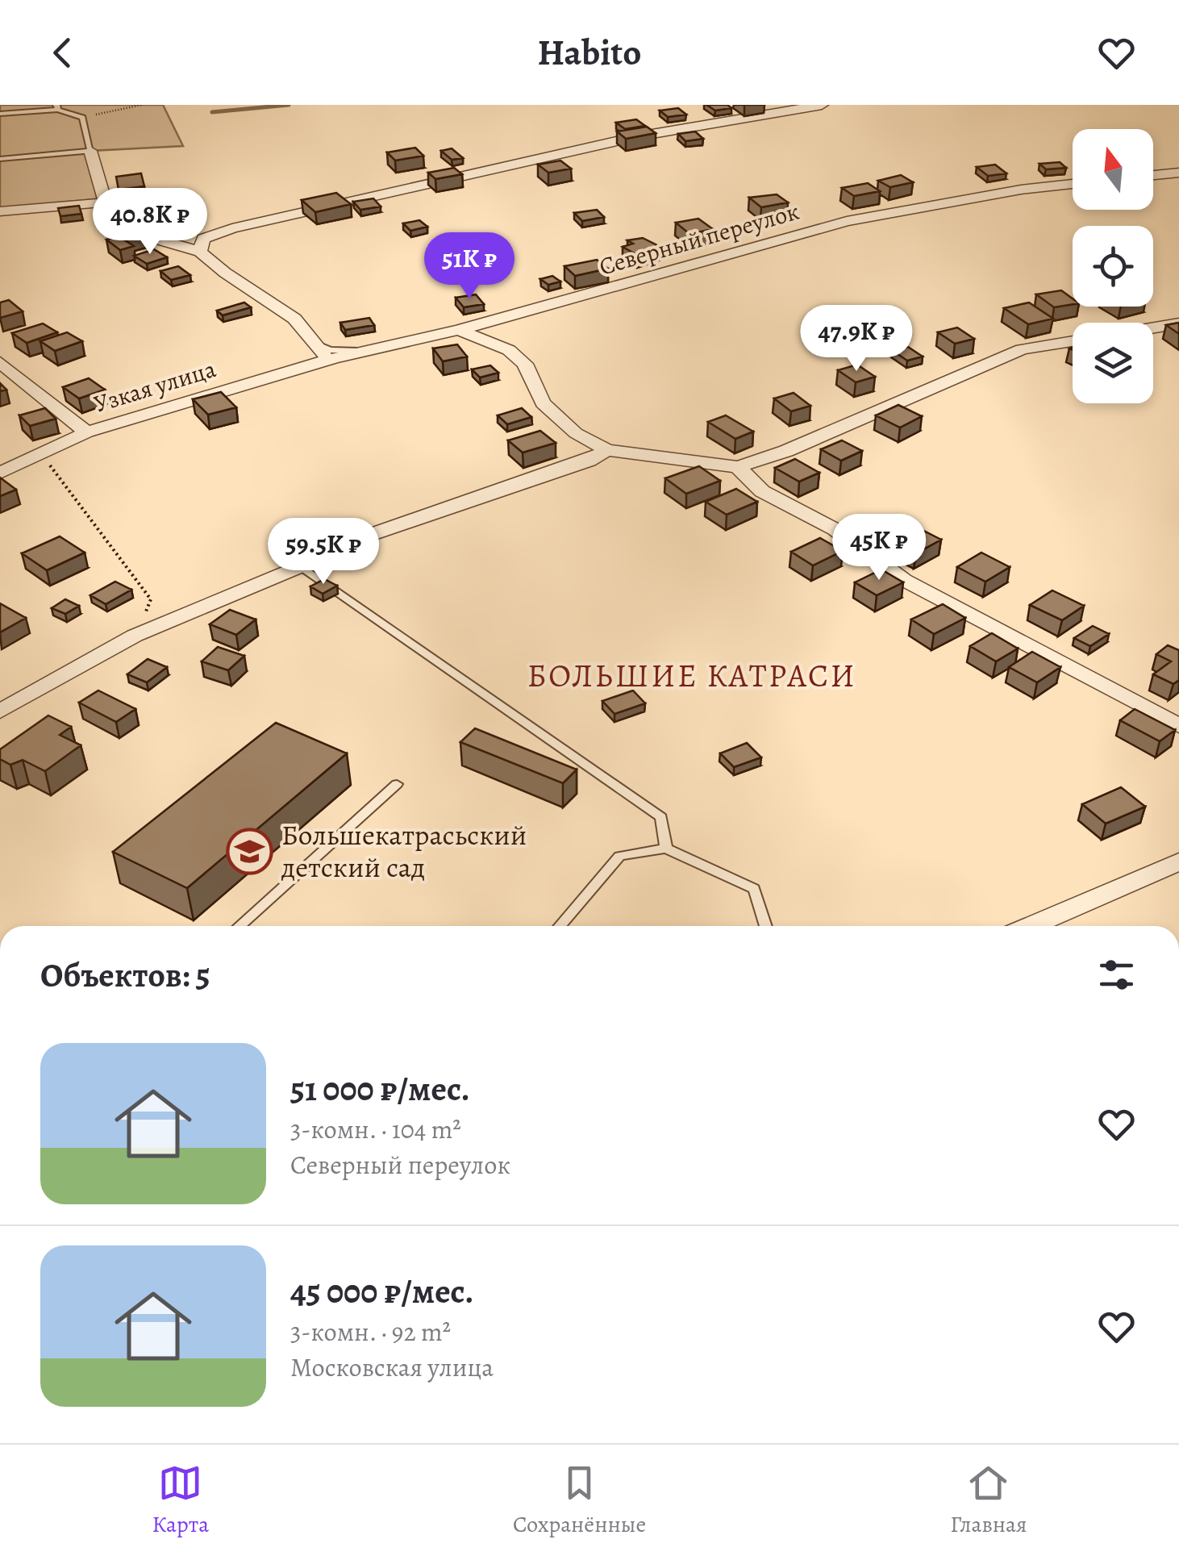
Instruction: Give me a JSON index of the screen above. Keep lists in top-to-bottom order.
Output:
{
  "streets": {
    "street": ["Северный переулок", "Узкая улица"]
  },
  "crossings": [
    ["Северный переулок", "Узкая улица"]
  ],
  "districts": ["БОЛЬШИЕ КАТРАСИ"],
  "places": {
    "school or university": ["Большекатрасьский детский сад"]
  },
  "north": "top",
  "page": {
    "header": "Habito",
    "price": [
      "40.8K ₽",
      "51K ₽",
      "47.9K ₽",
      "45K ₽",
      "59.5K ₽"
    ],
    "heading": "Объектов: 5",
    "list": [
      {
        "name": "51 000 ₽/мес.",
        "note": "3-комн. · 104 m² · Северный переулок"
      },
      {
        "name": "45 000 ₽/мес.",
        "note": "3-комн. · 92 m² · Московская улица"
      }
    ],
    "tabs": ["Карта", "Сохранённые", "Главная"]
  }
}
